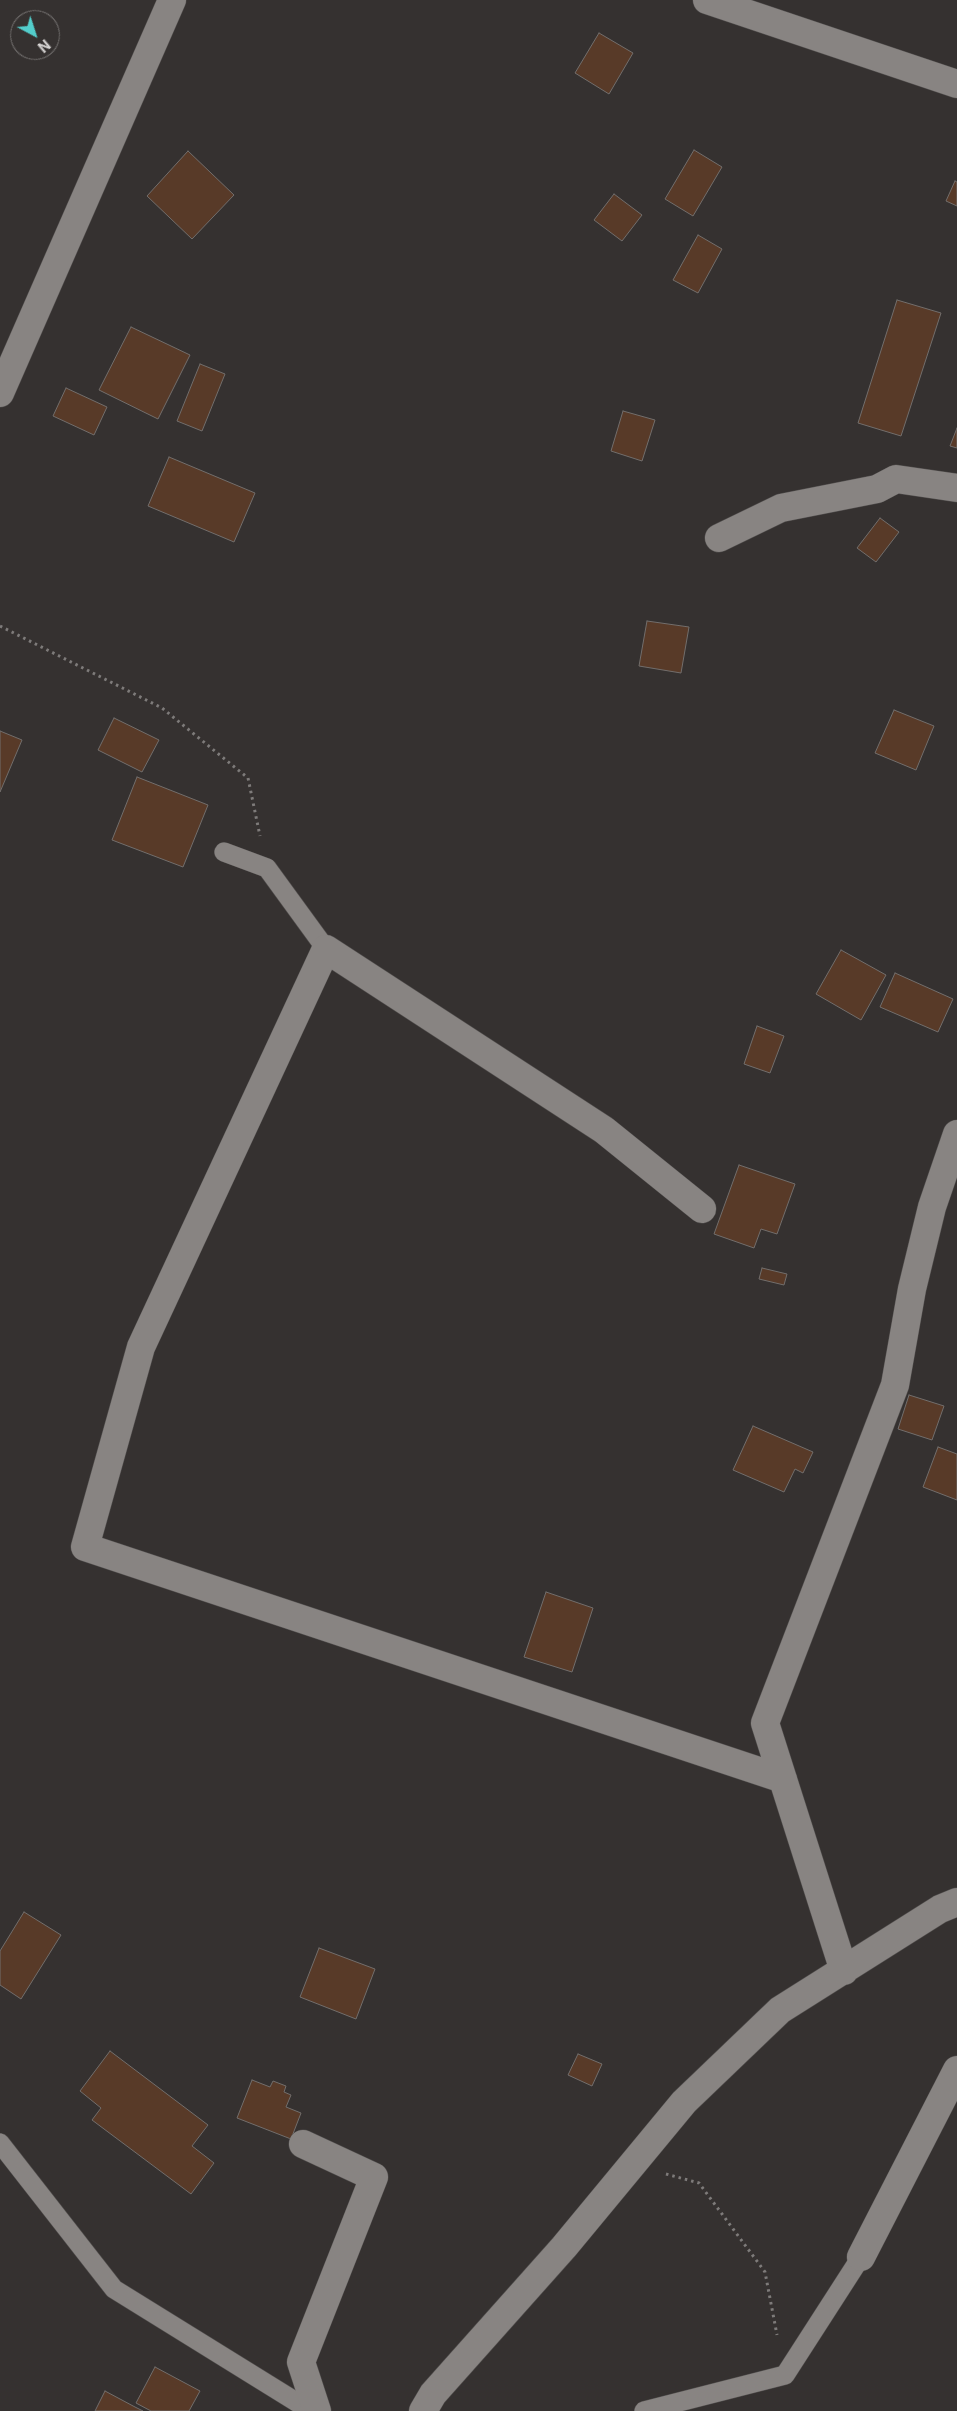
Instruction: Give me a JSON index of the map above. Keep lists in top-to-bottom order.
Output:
{
  "north": "bottom right"
}
